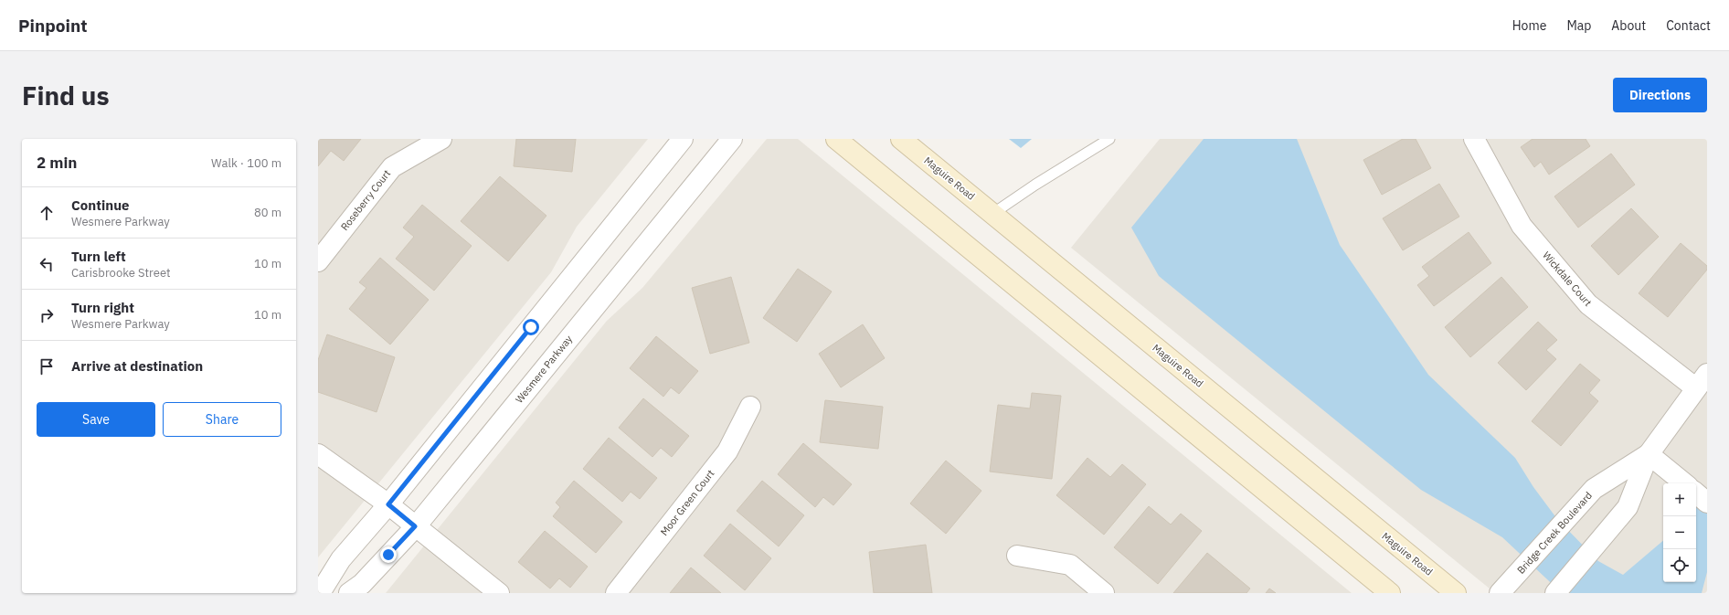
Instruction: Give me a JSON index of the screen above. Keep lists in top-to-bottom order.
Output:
{
  "streets": {
    "main road": ["Maguire Road"],
    "street": [
      "Roseberry Court",
      "Wickdale Court",
      "Wesmere Parkway",
      "Moor Green Court",
      "Bridge Creek Boulevard"
    ]
  },
  "crossings": [
    ["Wickdale Court", "Bridge Creek Boulevard"]
  ],
  "page": {
    "header": "Pinpoint",
    "nav": [
      "Home",
      "Map",
      "About",
      "Contact"
    ],
    "buttons": [
      "Directions",
      ["Save", "Share"]
    ],
    "title": "Find us",
    "heading": ["2 min", "Walk · 100 m"],
    "list": [
      ["Continue", "Wesmere Parkway", "80 m"],
      ["Turn left", "Carisbrooke Street", "10 m"],
      ["Turn right", "Wesmere Parkway", "10 m"],
      "Arrive at destination"
    ],
    "map_buttons": ["+", "−"]
  }
}
